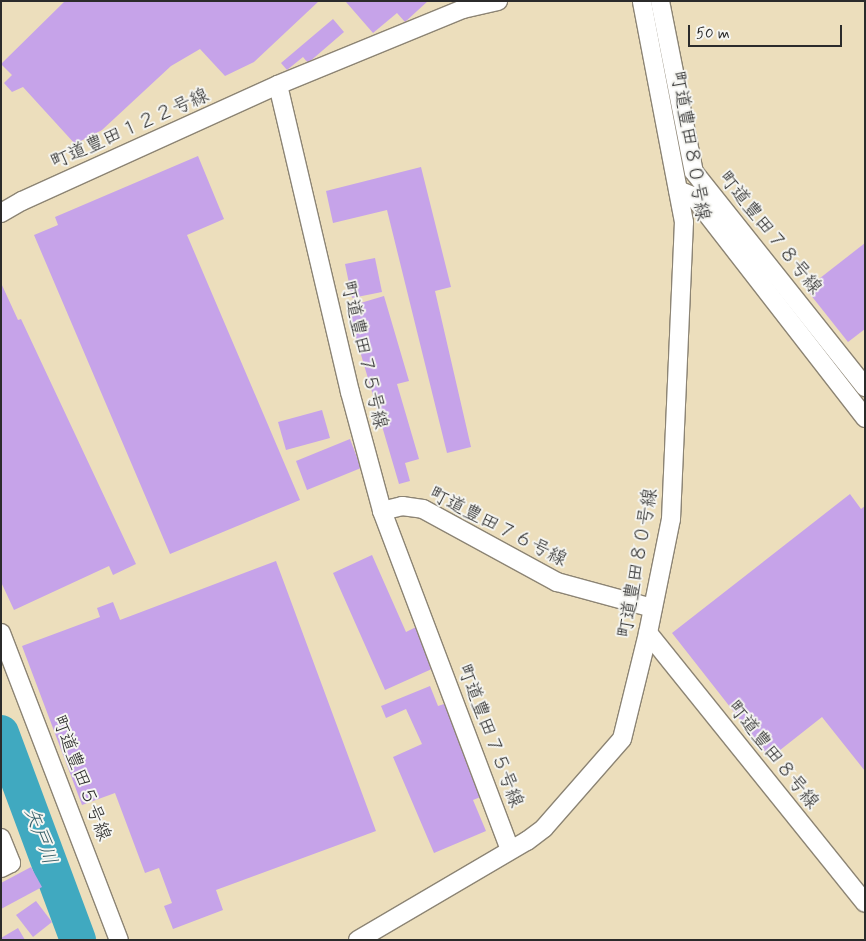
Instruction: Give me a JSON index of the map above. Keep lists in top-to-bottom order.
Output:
{
  "streets": {
    "street": [
      "町道豊田１２２号線",
      "町道豊田８０号線",
      "町道豊田７８号線",
      "町道豊田７５号線",
      "町道豊田７６号線",
      "町道豊田８号線",
      "町道豊田５号線"
    ]
  },
  "crossings": [
    ["町道豊田１２２号線", "町道豊田７５号線"],
    ["町道豊田８０号線", "町道豊田７５号線"],
    ["町道豊田８０号線", "町道豊田７６号線"],
    ["町道豊田８０号線", "町道豊田８号線"],
    ["町道豊田７５号線", "町道豊田７６号線"]
  ],
  "water": ["矢戸川"],
  "scale_bar": "50 m"
}
